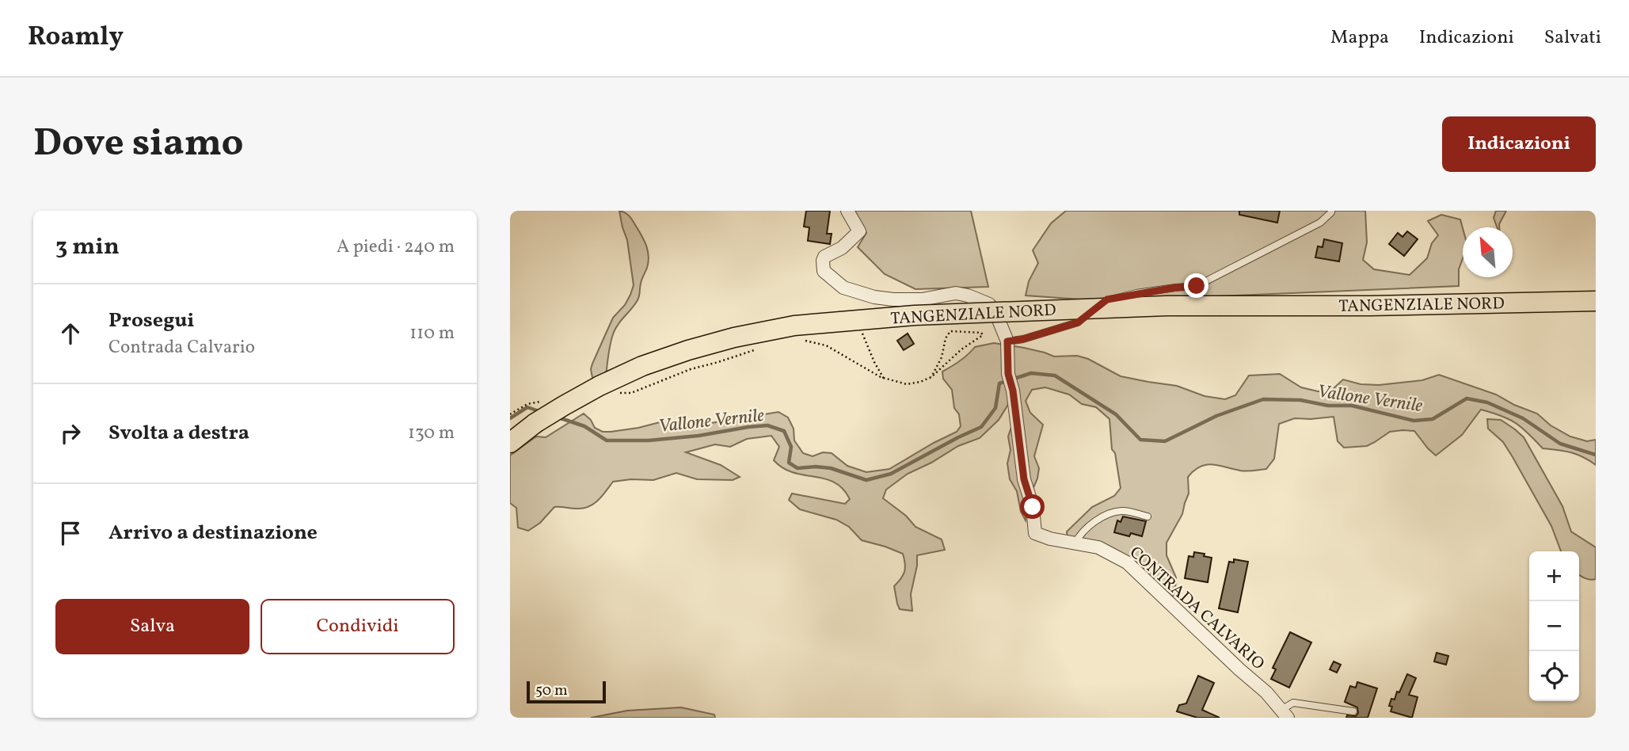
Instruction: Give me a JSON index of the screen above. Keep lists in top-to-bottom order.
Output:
{
  "streets": {
    "main road": ["TANGENZIALE NORD"],
    "street": ["CONTRADA CALVARIO"]
  },
  "water": ["Vallone Vernile"],
  "scale_bar": "50 m",
  "north": "top left",
  "page": {
    "header": "Roamly",
    "nav": ["Mappa", "Indicazioni", "Salvati"],
    "buttons": [
      "Indicazioni",
      ["Salva", "Condividi"]
    ],
    "title": "Dove siamo",
    "heading": ["3 min", "A piedi · 240 m"],
    "list": [
      ["Prosegui", "Contrada Calvario", "110 m"],
      ["Svolta a destra", "130 m"],
      "Arrivo a destinazione"
    ],
    "map_buttons": ["+", "−"],
    "scale": "50 m"
  }
}
